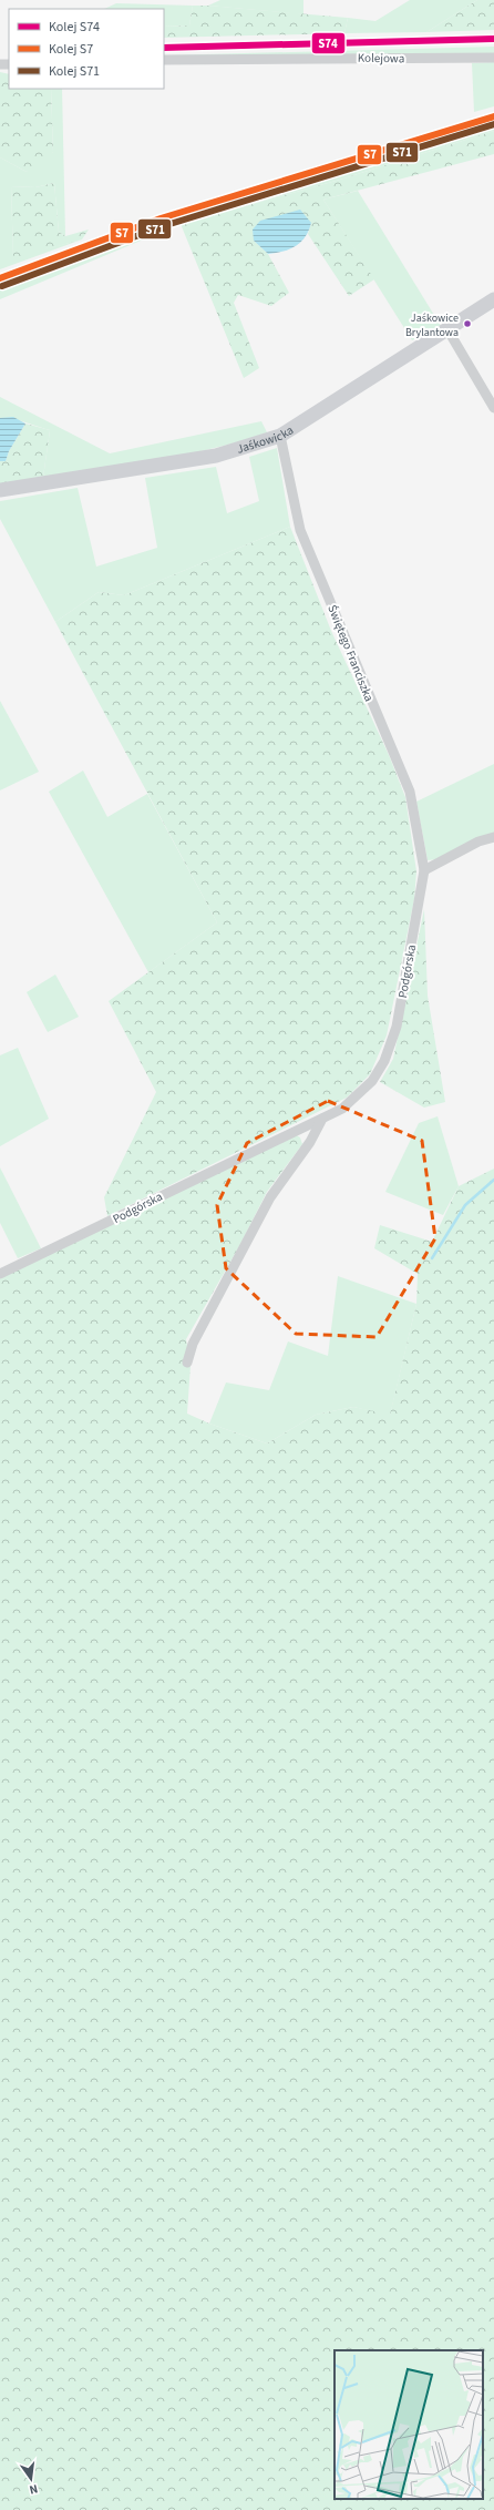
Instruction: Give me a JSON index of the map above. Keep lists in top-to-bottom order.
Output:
{
  "streets": {
    "street": [
      "Kolejowa",
      "Jaśkowicka",
      "Świętego Franciszka",
      "Podgórska"
    ]
  },
  "crossings": [
    ["Jaśkowicka", "Świętego Franciszka"],
    ["Świętego Franciszka", "Podgórska"]
  ],
  "places": ["Jaśkowice Brylantowa"],
  "lines": ["rail line S74", "rail line S7", "rail line S71"],
  "legend": ["Kolej S74", "Kolej S7", "Kolej S71"],
  "north": "bottom"
}
